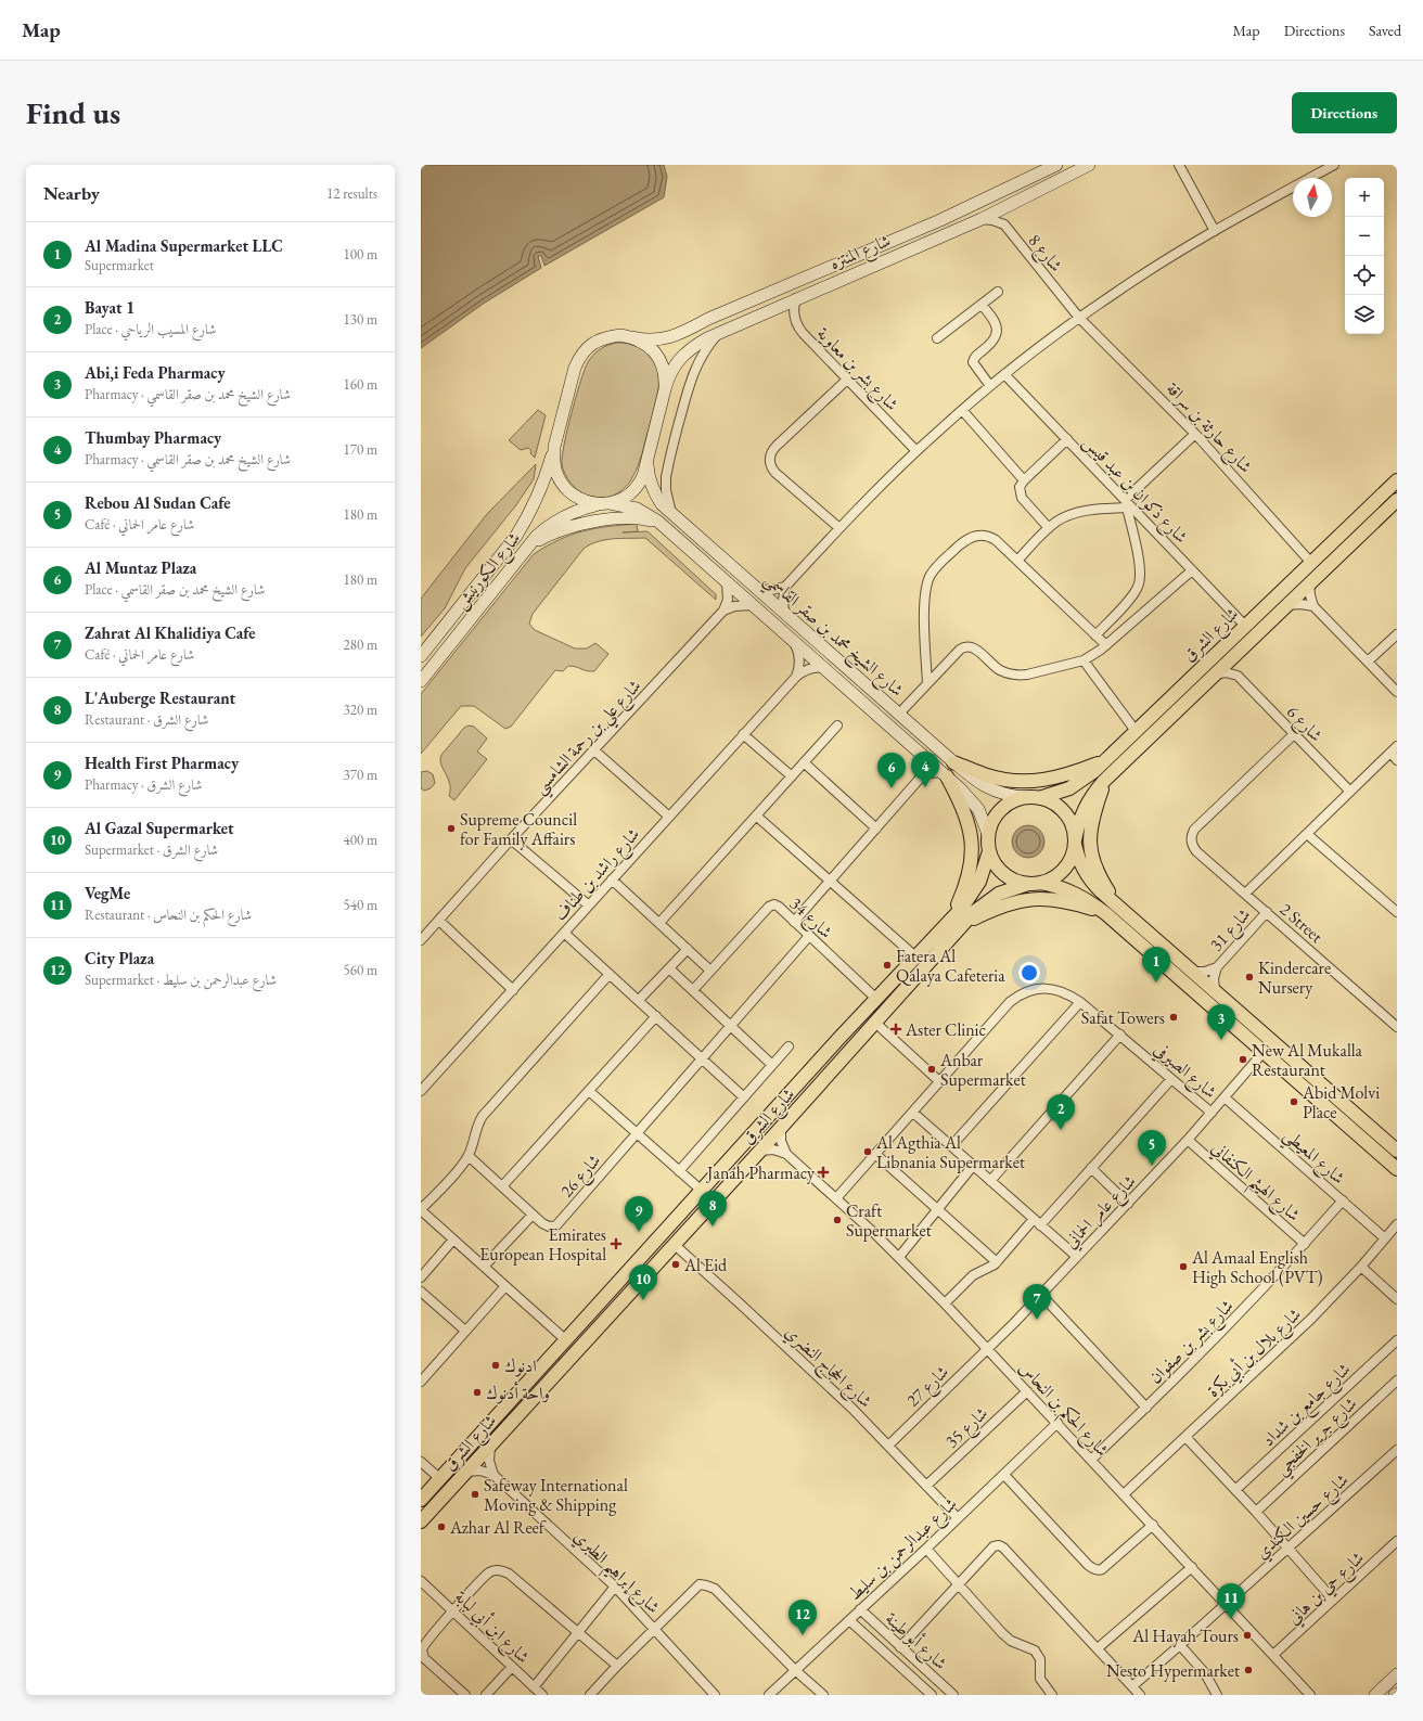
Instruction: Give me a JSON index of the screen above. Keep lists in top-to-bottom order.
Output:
{
  "streets": {
    "main road": [
      "شارع المنتزه",
      "شارع الكورنيش",
      "شارع الشيخ محمد بن صقر القاسمي",
      "شارع الشرق"
    ],
    "street": [
      "شارع 8",
      "شارع بشر بن معاوية",
      "شارع حارثة بن سراقة",
      "شارع ذكوان بن عبد قيس",
      "شارع 6",
      "شارع علي بن رحمة الشامسي",
      "شارع راشد بن طناف",
      "شارع 34",
      "2 Street",
      "شارع 31",
      "شارع الصيرفي",
      "شارع المعيطي",
      "شارع 26",
      "شارع الهيثم الكنفاني",
      "شارع عامر الحماني",
      "شارع بشر بن صفوان",
      "شارع بلال بن أبي بكرة",
      "شارع الحجاج النضري",
      "شارع 27",
      "شارع جامع بن شداد",
      "شارع الحكم بن النحاس",
      "شارع 35",
      "شارع جرير الخفجي",
      "شارع حسين الكندي",
      "شارع عبدالرحمن بن سليط",
      "شارع إبراهيم الطبري",
      "شارع حي بن هاني",
      "شارع ابن أبي لبابة",
      "شارع أبو طينة"
    ]
  },
  "crossings": [
    ["شارع المنتزه", "شارع 8"],
    ["شارع المنتزه", "شارع بشر بن معاوية"],
    ["شارع المنتزه", "شارع الكورنيش"],
    ["شارع المنتزه", "شارع الشيخ محمد بن صقر القاسمي"],
    ["شارع 8", "شارع حارثة بن سراقة"],
    ["شارع حارثة بن سراقة", "شارع الشرق"],
    ["شارع ذكوان بن عبد قيس", "شارع الشرق"],
    ["شارع الكورنيش", "شارع الشيخ محمد بن صقر القاسمي"],
    ["شارع الشيخ محمد بن صقر القاسمي", "شارع الشرق"],
    ["شارع الشيخ محمد بن صقر القاسمي", "شارع راشد بن طناف"],
    ["شارع الشرق", "شارع 34"],
    ["شارع الشرق", "شارع الحجاج النضري"],
    ["شارع 6", "2 Street"],
    ["شارع 34", "شارع 26"],
    ["2 Street", "شارع 31"],
    ["شارع الصيرفي", "شارع عامر الحماني"],
    ["شارع الصيرفي", "شارع الحكم بن النحاس"],
    ["شارع المعيطي", "شارع عامر الحماني"],
    ["شارع المعيطي", "شارع بشر بن صفوان"],
    ["شارع المعيطي", "شارع بلال بن أبي بكرة"],
    ["شارع الهيثم الكنفاني", "شارع عامر الحماني"],
    ["شارع الهيثم الكنفاني", "شارع بشر بن صفوان"],
    ["شارع عامر الحماني", "شارع 27"],
    ["شارع عامر الحماني", "شارع الحكم بن النحاس"],
    ["شارع بشر بن صفوان", "شارع الحكم بن النحاس"],
    ["شارع بلال بن أبي بكرة", "شارع الحكم بن النحاس"],
    ["شارع الحجاج النضري", "شارع 27"],
    ["شارع الحجاج النضري", "شارع 35"],
    ["شارع الحجاج النضري", "شارع عبدالرحمن بن سليط"],
    ["شارع 27", "شارع الحكم بن النحاس"],
    ["شارع الحكم بن النحاس", "شارع 35"],
    ["شارع الحكم بن النحاس", "شارع حسين الكندي"],
    ["شارع الحكم بن النحاس", "شارع عبدالرحمن بن سليط"],
    ["شارع الحكم بن النحاس", "شارع حي بن هاني"],
    ["شارع عبدالرحمن بن سليط", "شارع أبو طينة"]
  ],
  "places": {
    "other": [
      "Supreme Council for Family Affairs",
      "Fatera Al Qalaya Cafeteria",
      "Kindercare Nursery",
      "Safat Towers",
      "New Al Mukalla Restaurant",
      "Anbar Supermarket",
      "Abid Molvi Place",
      "Al Agthia Al Libnania Supermarket",
      "Craft Supermarket",
      "Al Eid",
      "Al Amaal English High School (PVT)",
      "ادنوك",
      "واحة أدنوك",
      "Safeway International Moving & Shipping",
      "Azhar Al Reef",
      "Al Hayah Tours",
      "Nesto Hypermarket"
    ],
    "health": ["Aster Clinic", "Janah Pharmacy", "Emirates European Hospital"]
  },
  "north": "top",
  "page": {
    "header": "Map",
    "nav": ["Map", "Directions", "Saved"],
    "buttons": "Directions",
    "title": "Find us",
    "heading": ["Nearby", "12 results"],
    "map_buttons": ["+", "−"],
    "list": [
      {
        "mark": "1",
        "name": "Al Madina Supermarket LLC",
        "note": "Supermarket",
        "value": "100 m"
      },
      {
        "mark": "2",
        "name": "Bayat 1",
        "note": "Place · شارع المسيب الرياحي",
        "value": "130 m"
      },
      {
        "mark": "3",
        "name": "Abi,i Feda Pharmacy",
        "note": "Pharmacy · شارع الشيخ محمد بن صقر القاسمي",
        "value": "160 m"
      },
      {
        "mark": "4",
        "name": "Thumbay Pharmacy",
        "note": "Pharmacy · شارع الشيخ محمد بن صقر القاسمي",
        "value": "170 m"
      },
      {
        "mark": "5",
        "name": "Rebou Al Sudan Cafe",
        "note": "Café · شارع عامر الحماني",
        "value": "180 m"
      },
      {
        "mark": "6",
        "name": "Al Muntaz Plaza",
        "note": "Place · شارع الشيخ محمد بن صقر القاسمي",
        "value": "180 m"
      },
      {
        "mark": "7",
        "name": "Zahrat Al Khalidiya Cafe",
        "note": "Café · شارع عامر الحماني",
        "value": "280 m"
      },
      {
        "mark": "8",
        "name": "L'Auberge Restaurant",
        "note": "Restaurant · شارع الشرق",
        "value": "320 m"
      },
      {
        "mark": "9",
        "name": "Health First Pharmacy",
        "note": "Pharmacy · شارع الشرق",
        "value": "370 m"
      },
      {
        "mark": "10",
        "name": "Al Gazal Supermarket",
        "note": "Supermarket · شارع الشرق",
        "value": "400 m"
      },
      {
        "mark": "11",
        "name": "VegMe",
        "note": "Restaurant · شارع الحكم بن النحاس",
        "value": "540 m"
      },
      {
        "mark": "12",
        "name": "City Plaza",
        "note": "Supermarket · شارع عبدالرحمن بن سليط",
        "value": "560 m"
      }
    ],
    "pins": [
      "4",
      "6",
      "1",
      "3",
      "2",
      "5",
      "8",
      "9",
      "10",
      "7",
      "11",
      "12"
    ]
  }
}
